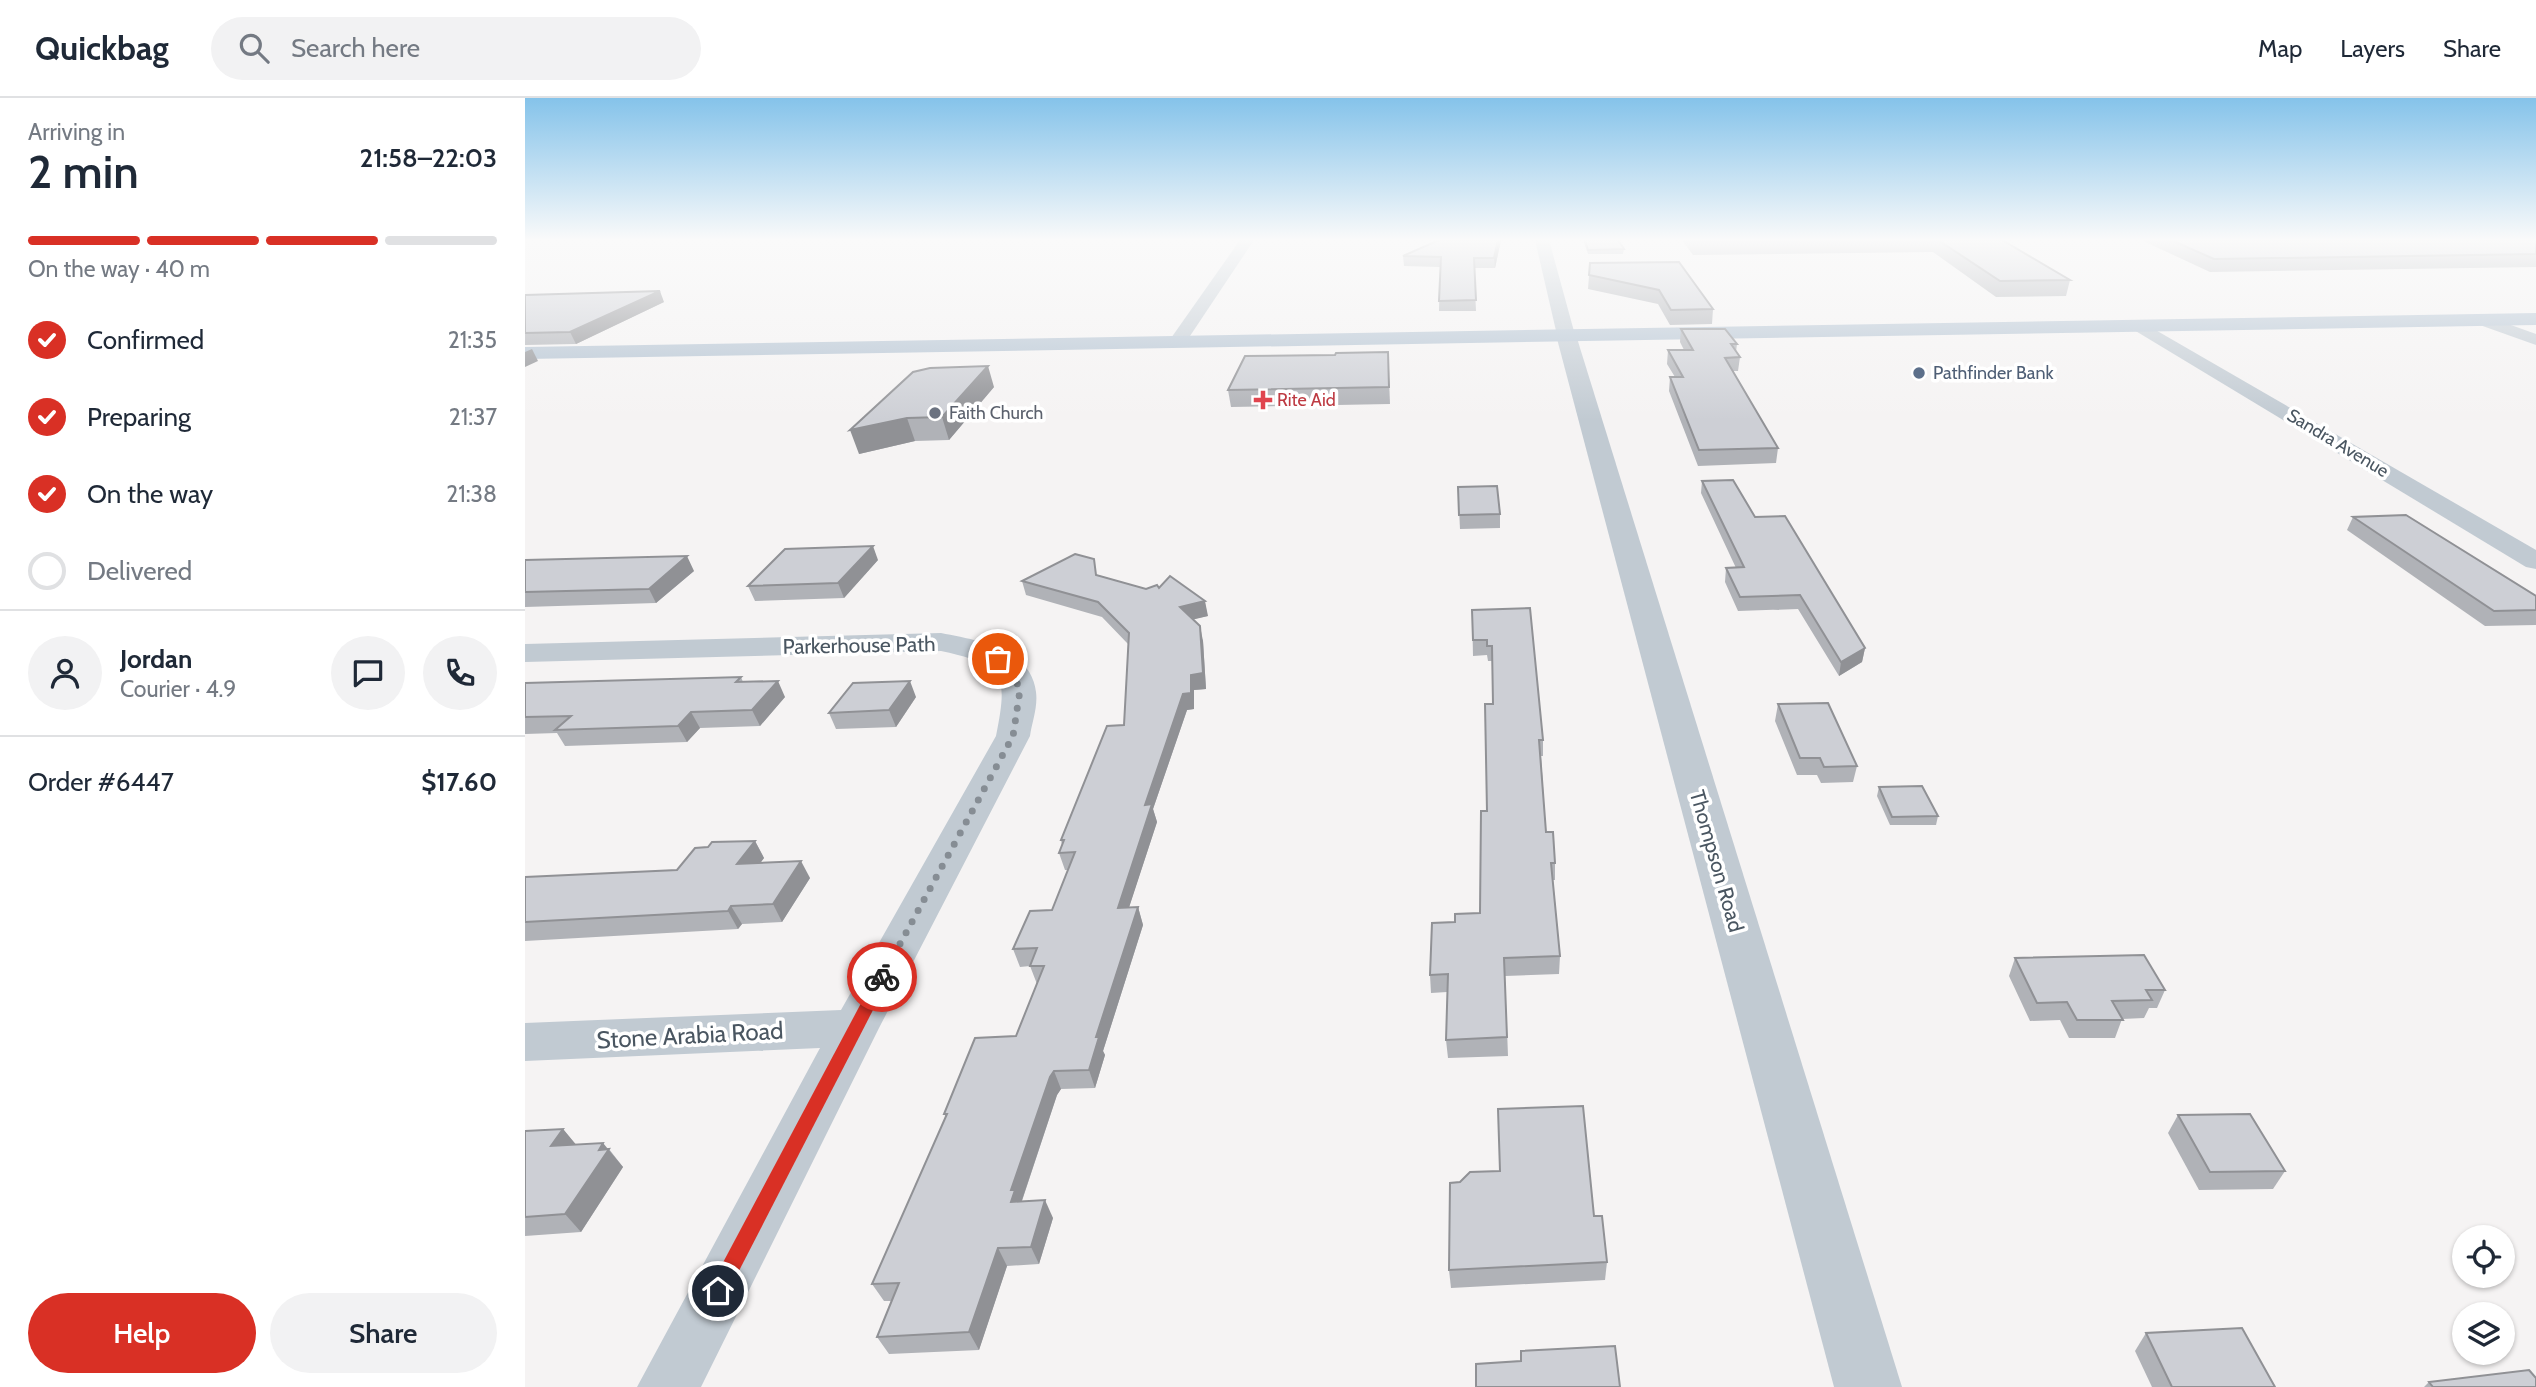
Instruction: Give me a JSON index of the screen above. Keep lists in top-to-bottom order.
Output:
{
  "streets": {
    "street": [
      "Sandra Avenue",
      "Parkerhouse Path",
      "Thompson Road",
      "Stone Arabia Road"
    ]
  },
  "crossings": [
    ["Parkerhouse Path", "Stone Arabia Road"]
  ],
  "places": {
    "other": ["Pathfinder Bank", "Faith Church"],
    "health": ["Rite Aid"]
  },
  "page": {
    "header": "Quickbag",
    "search": "Search here",
    "nav": ["Map", "Layers", "Share"],
    "heading": ["2 min", "Arriving in", "21:58–22:03"],
    "panel": [
      "Jordan",
      "Courier · 4.9",
      "Order #6447",
      "$17.60"
    ],
    "bar": "On the way · 40 m",
    "list": [
      ["Confirmed", "21:35"],
      ["Preparing", "21:37"],
      ["On the way", "21:38"],
      "Delivered"
    ],
    "buttons": ["Help", "Share"]
  }
}
